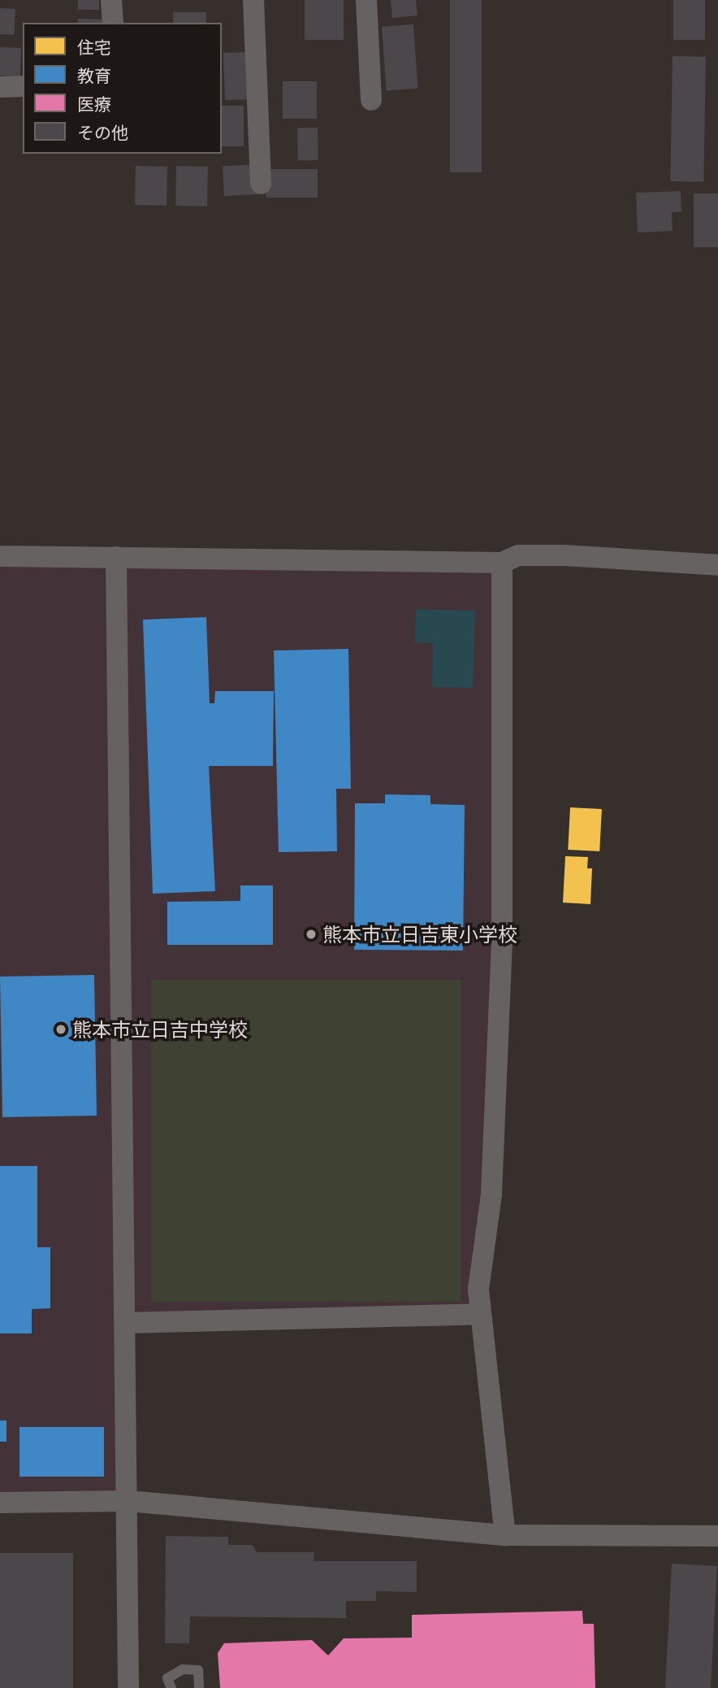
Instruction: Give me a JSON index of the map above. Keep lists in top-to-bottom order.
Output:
{
  "places": ["熊本市立日吉東小学校", "熊本市立日吉中学校"],
  "legend": [
    "住宅",
    "教育",
    "医療",
    "その他"
  ]
}
